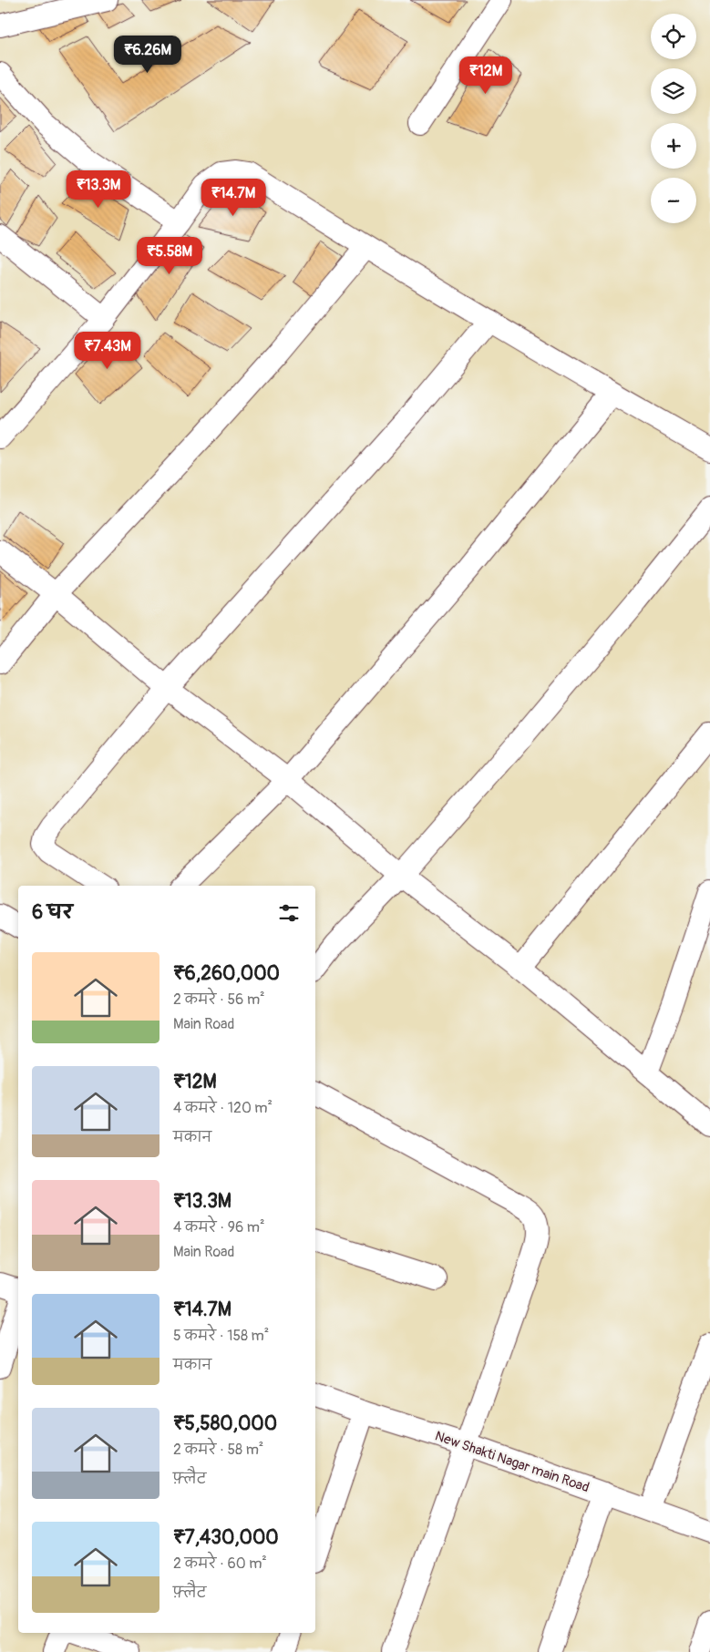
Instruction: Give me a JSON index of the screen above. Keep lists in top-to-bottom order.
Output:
{
  "streets": {
    "street": ["New Shakti Nagar main Road"]
  },
  "page": {
    "map_buttons": ["+", "−"],
    "price": [
      "₹6.26M",
      "₹12M",
      "₹13.3M",
      "₹14.7M",
      "₹5.58M",
      "₹7.43M"
    ],
    "heading": "6 घर",
    "list": [
      {
        "name": "₹6,260,000",
        "note": "2 कमरे · 56 m² · Main Road"
      },
      {
        "name": "₹12M",
        "note": "4 कमरे · 120 m² · मकान"
      },
      {
        "name": "₹13.3M",
        "note": "4 कमरे · 96 m² · Main Road"
      },
      {
        "name": "₹14.7M",
        "note": "5 कमरे · 158 m² · मकान"
      },
      {
        "name": "₹5,580,000",
        "note": "2 कमरे · 58 m² · फ़्लैट"
      },
      {
        "name": "₹7,430,000",
        "note": "2 कमरे · 60 m² · फ़्लैट"
      }
    ]
  }
}
